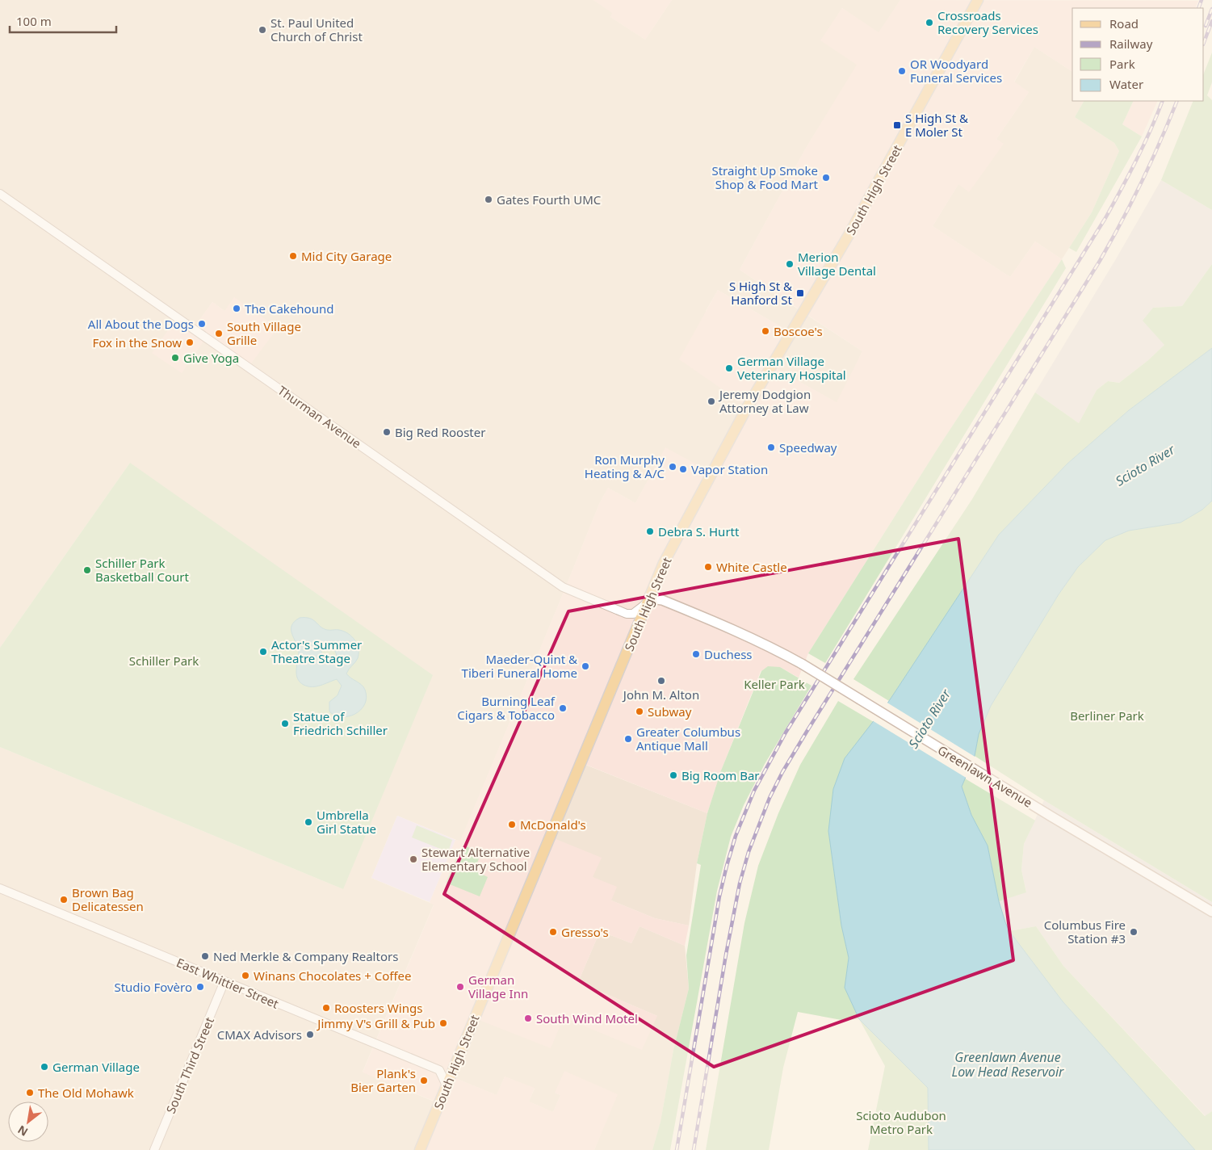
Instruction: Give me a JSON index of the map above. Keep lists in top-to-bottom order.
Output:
{
  "streets": {
    "main road": ["South High Street", "Greenlawn Avenue"],
    "street": ["Thurman Avenue", "East Whittier Street", "South Third Street"]
  },
  "crossings": [
    ["South High Street", "Thurman Avenue"],
    ["South High Street", "Greenlawn Avenue"],
    ["South High Street", "East Whittier Street"],
    ["Thurman Avenue", "Greenlawn Avenue"],
    ["East Whittier Street", "South Third Street"]
  ],
  "water": ["Scioto River", "Greenlawn Avenue Low Head Reservoir"],
  "parks": [
    "Schiller Park",
    "Keller Park",
    "Berliner Park",
    "Scioto Audubon Metro Park"
  ],
  "places": {
    "other": [
      "Crossroads Recovery Services",
      "St. Paul United Church of Christ",
      "OR Woodyard Funeral Services",
      "Straight Up Smoke Shop & Food Mart",
      "Gates Fourth UMC",
      "Mid City Garage",
      "Merion Village Dental",
      "The Cakehound",
      "All About the Dogs",
      "Boscoe's",
      "South Village Grille",
      "Fox in the Snow",
      "Give Yoga",
      "German Village Veterinary Hospital",
      "Jeremy Dodgion Attorney at Law",
      "Big Red Rooster",
      "Speedway",
      "Ron Murphy Heating & A/C",
      "Vapor Station",
      "Debra S. Hurtt",
      "White Castle",
      "Schiller Park Basketball Court",
      "Actor's Summer Theatre Stage",
      "Duchess",
      "Maeder-Quint & Tiberi Funeral Home",
      "John M. Alton",
      "Burning Leaf Cigars & Tobacco",
      "Subway",
      "Statue of Friedrich Schiller",
      "Greater Columbus Antique Mall",
      "Big Room Bar",
      "Umbrella Girl Statue",
      "McDonald's",
      "Stewart Alternative Elementary School",
      "Brown Bag Delicatessen",
      "Gresso's",
      "Columbus Fire Station #3",
      "Ned Merkle & Company Realtors",
      "Winans Chocolates + Coffee",
      "Studio Fovèro",
      "German Village Inn",
      "Roosters Wings",
      "South Wind Motel",
      "Jimmy V's Grill & Pub",
      "CMAX Advisors",
      "German Village",
      "Plank's Bier Garten",
      "The Old Mohawk"
    ],
    "transit": ["S High St & E Moler St", "S High St & Hanford St"]
  },
  "legend": [
    "Road",
    "Railway",
    "Park",
    "Water"
  ],
  "scale_bar": "100 m",
  "north": "bottom left"
}
